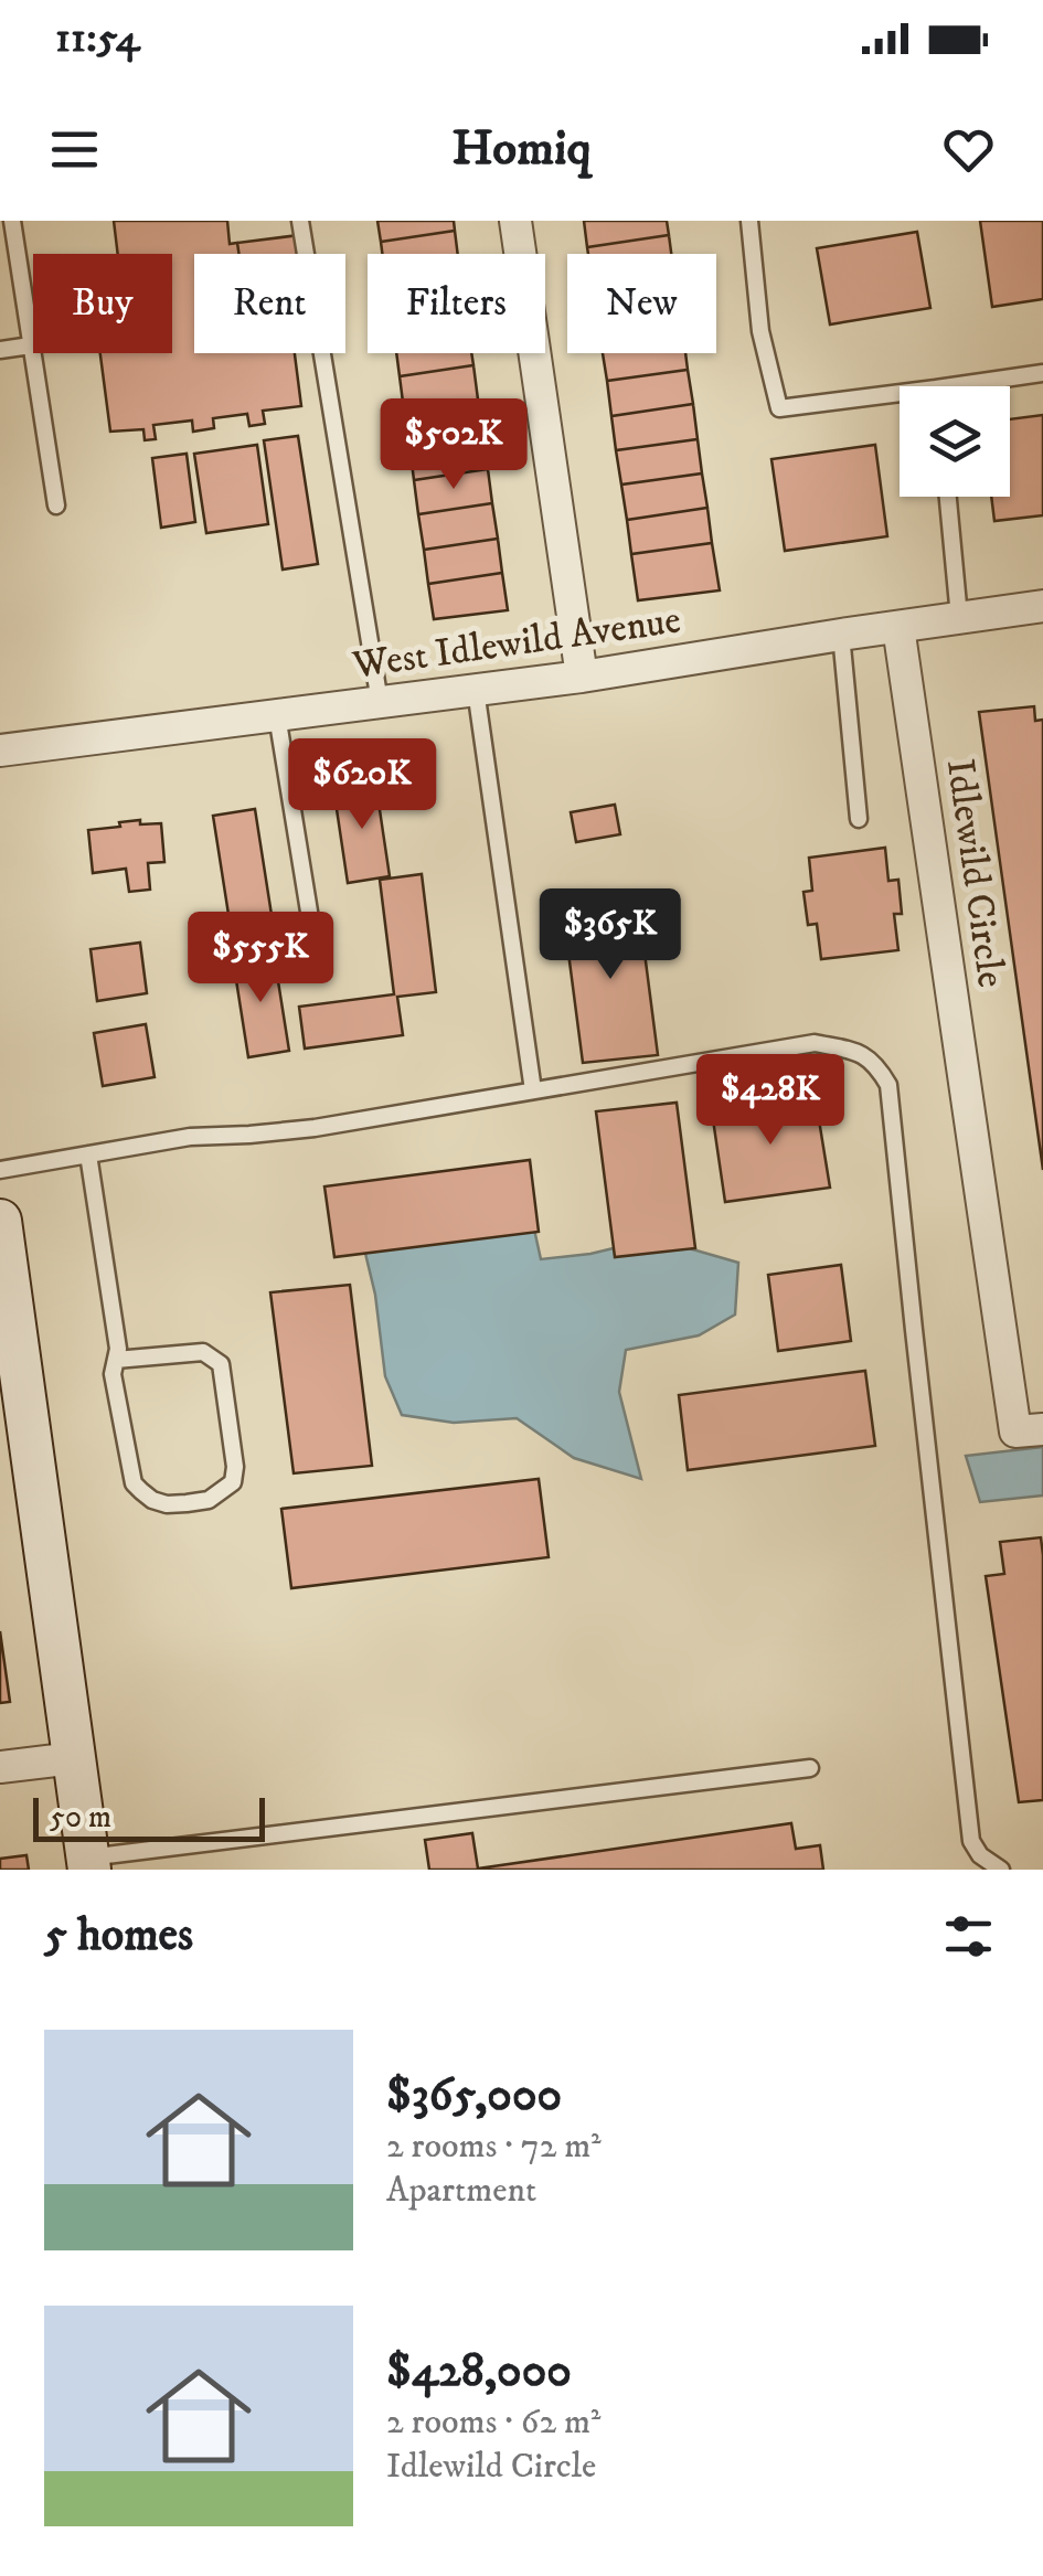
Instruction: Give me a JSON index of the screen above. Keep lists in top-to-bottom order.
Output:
{
  "streets": {
    "street": ["West Idlewild Avenue", "Idlewild Circle"]
  },
  "crossings": [
    ["West Idlewild Avenue", "Idlewild Circle"]
  ],
  "scale_bar": "50 m",
  "page": {
    "status": "11:54",
    "header": "Homiq",
    "chip": [
      "Buy",
      "Rent",
      "Filters",
      "New"
    ],
    "price": [
      "$502K",
      "$620K",
      "$365K",
      "$555K",
      "$428K"
    ],
    "scale": "50 m",
    "heading": "5 homes",
    "list": [
      {
        "name": "$365,000",
        "note": "2 rooms · 72 m² · Apartment"
      },
      {
        "name": "$428,000",
        "note": "2 rooms · 62 m² · Idlewild Circle"
      }
    ]
  }
}
